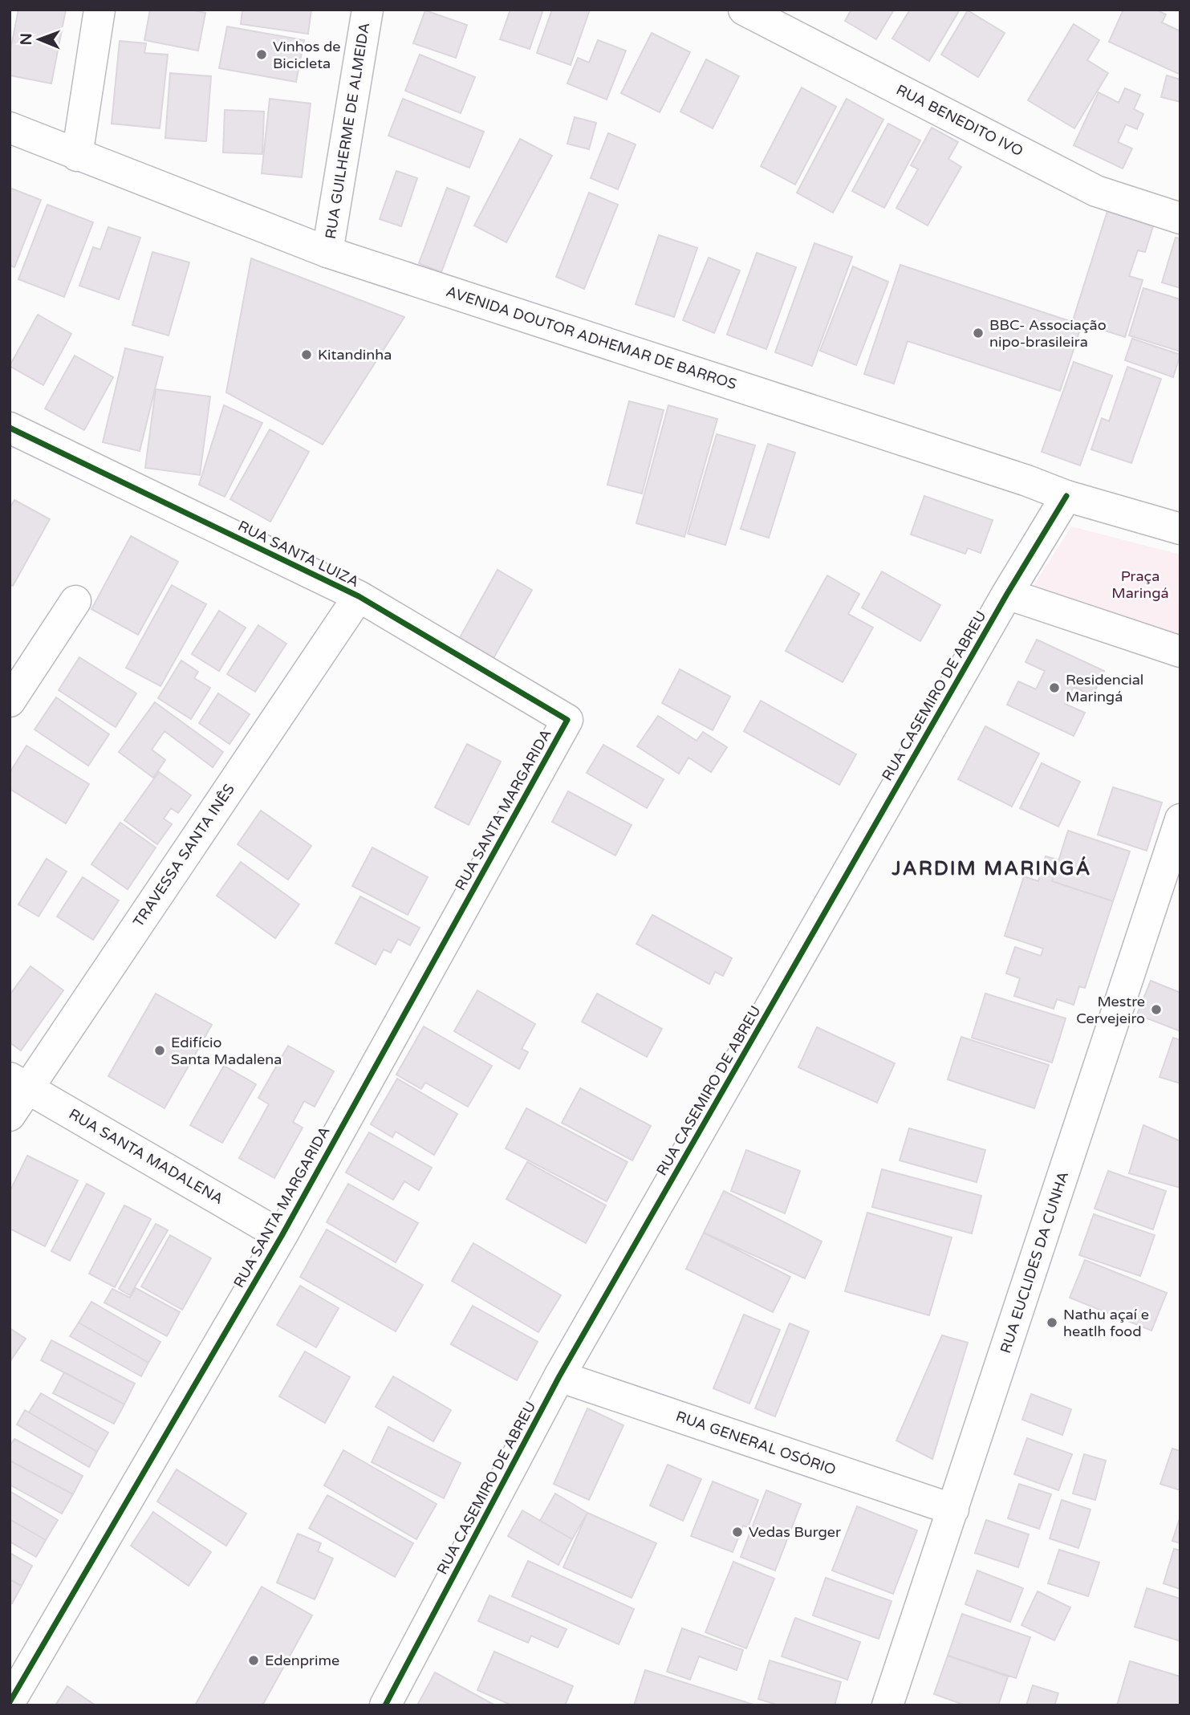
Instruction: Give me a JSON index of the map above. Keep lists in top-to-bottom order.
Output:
{
  "streets": {
    "street": [
      "RUA BENEDITO IVO",
      "RUA GUILHERME DE ALMEIDA",
      "AVENIDA DOUTOR ADHEMAR DE BARROS",
      "RUA SANTA LUIZA",
      "RUA CASEMIRO DE ABREU",
      "RUA SANTA MARGARIDA",
      "TRAVESSA SANTA INÊS",
      "RUA SANTA MADALENA",
      "RUA EUCLIDES DA CUNHA",
      "RUA GENERAL OSÓRIO"
    ]
  },
  "crossings": [
    ["RUA GUILHERME DE ALMEIDA", "AVENIDA DOUTOR ADHEMAR DE BARROS"],
    ["AVENIDA DOUTOR ADHEMAR DE BARROS", "RUA CASEMIRO DE ABREU"],
    ["RUA SANTA LUIZA", "RUA SANTA MARGARIDA"],
    ["RUA SANTA LUIZA", "TRAVESSA SANTA INÊS"],
    ["RUA CASEMIRO DE ABREU", "RUA GENERAL OSÓRIO"],
    ["RUA SANTA MARGARIDA", "RUA SANTA MADALENA"],
    ["TRAVESSA SANTA INÊS", "RUA SANTA MADALENA"],
    ["RUA EUCLIDES DA CUNHA", "RUA GENERAL OSÓRIO"]
  ],
  "districts": ["JARDIM MARINGÁ"],
  "parks": ["Praça Maringá"],
  "places": [
    "Vinhos de Bicicleta",
    "BBC- Associação nipo-brasileira",
    "Kitandinha",
    "Residencial Maringá",
    "Mestre Cervejeiro",
    "Edifício Santa Madalena",
    "Nathu açaí e heatlh food",
    "Vedas Burger",
    "Edenprime"
  ],
  "north": "left"
}
